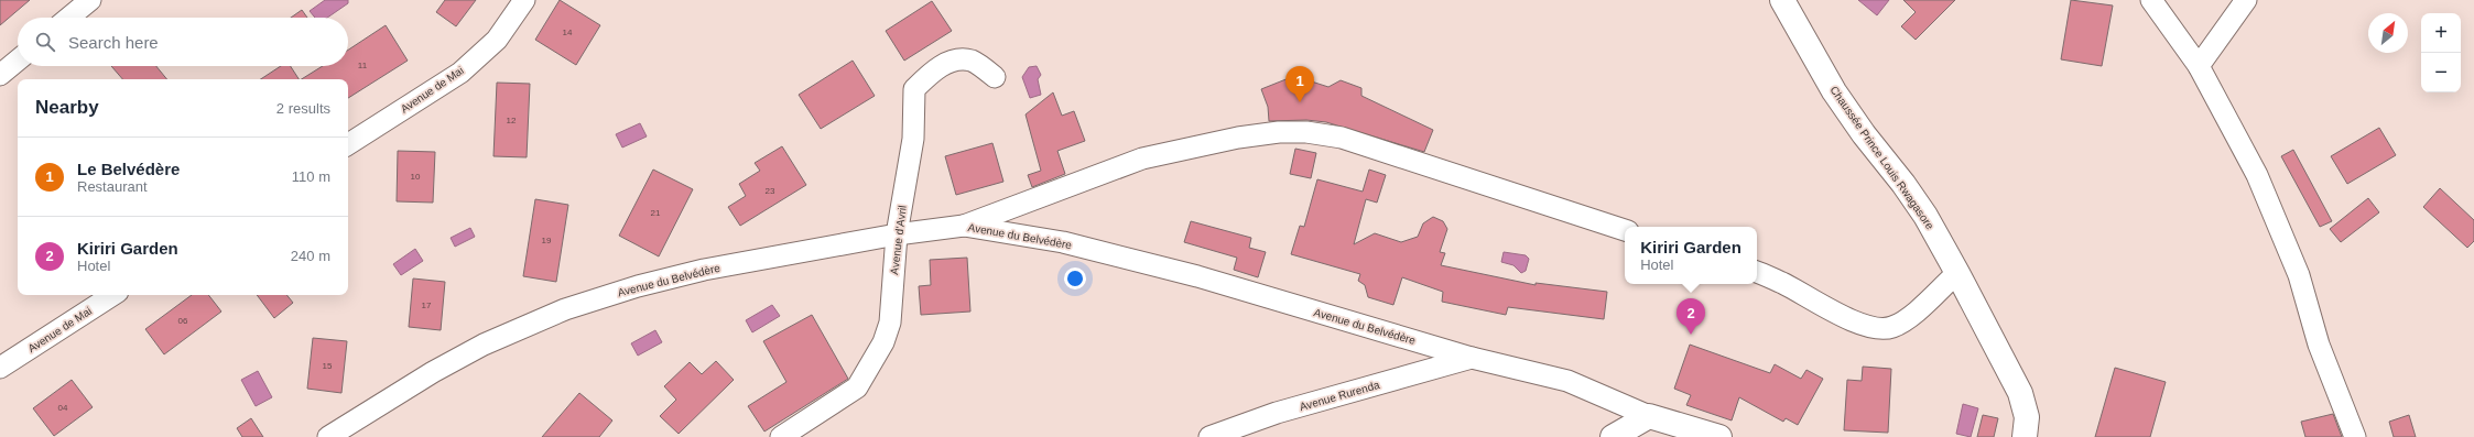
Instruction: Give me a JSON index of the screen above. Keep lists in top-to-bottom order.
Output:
{
  "streets": {
    "street": [
      "Avenue de Mai",
      "Chaussée Prince Louis Rwagasore",
      "Avenue du Belvédère",
      "Avenue d'Avril",
      "Avenue Rurenda"
    ]
  },
  "crossings": [
    ["Avenue du Belvédère", "Avenue d'Avril"],
    ["Avenue du Belvédère", "Avenue Rurenda"]
  ],
  "house_numbers": [
    "14",
    "11",
    "12",
    "10",
    "23",
    "21",
    "19",
    "17",
    "06",
    "15",
    "04"
  ],
  "north": "top right",
  "page": {
    "map_buttons": ["+", "−"],
    "search": "Search here",
    "pins": ["1", "2"],
    "heading": ["Nearby", "2 results"],
    "list": [
      {
        "mark": "1",
        "name": "Le Belvédère",
        "note": "Restaurant",
        "value": "110 m"
      },
      {
        "mark": "2",
        "name": "Kiriri Garden",
        "note": "Hotel",
        "value": "240 m"
      }
    ],
    "popup": ["Kiriri Garden", "Hotel"]
  }
}
